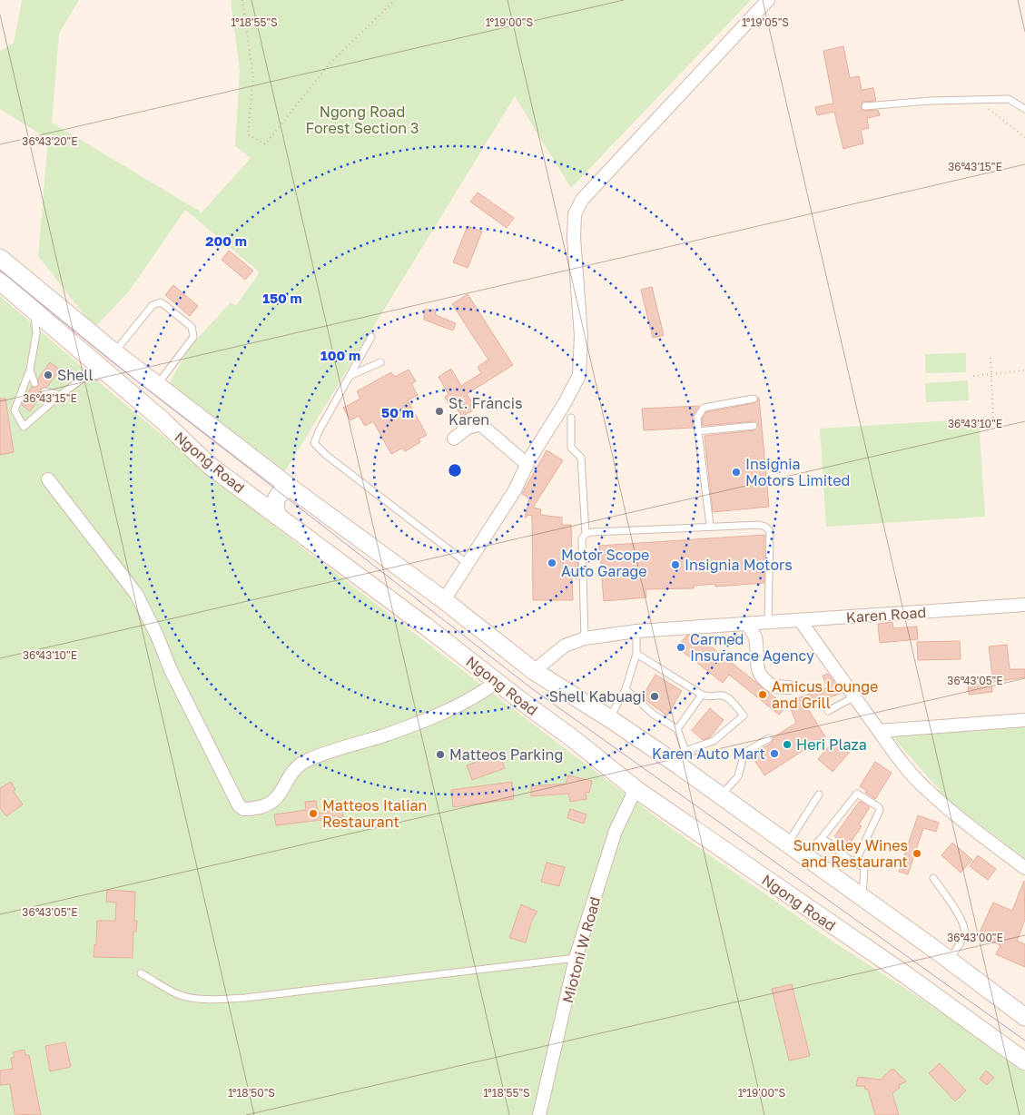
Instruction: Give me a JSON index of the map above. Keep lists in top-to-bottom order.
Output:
{
  "streets": {
    "main road": ["Ngong Road"],
    "street": ["Karen Road", "Miotoni W Road"]
  },
  "crossings": [
    ["Ngong Road", "Karen Road"],
    ["Ngong Road", "Miotoni W Road"]
  ],
  "parks": ["Ngong Road Forest Section 3"],
  "places": [
    "Shell",
    "St. Francis Karen",
    "Insignia Motors Limited",
    "Motor Scope Auto Garage",
    "Insignia Motors",
    "Carmed Insurance Agency",
    "Amicus Lounge and Grill",
    "Shell Kabuagi",
    "Heri Plaza",
    "Karen Auto Mart",
    "Matteos Parking",
    "Matteos Italian Restaurant",
    "Sunvalley Wines and Restaurant"
  ],
  "coordinates": [
    "1°18'55\"S",
    "1°19'00\"S",
    "1°19'05\"S",
    "36°43'20\"E",
    "36°43'15\"E",
    "36°43'10\"E",
    "36°43'05\"E",
    "36°43'00\"E",
    "1°18'50\"S"
  ],
  "rings": [
    "200 m",
    "150 m",
    "100 m",
    "50 m"
  ]
}
